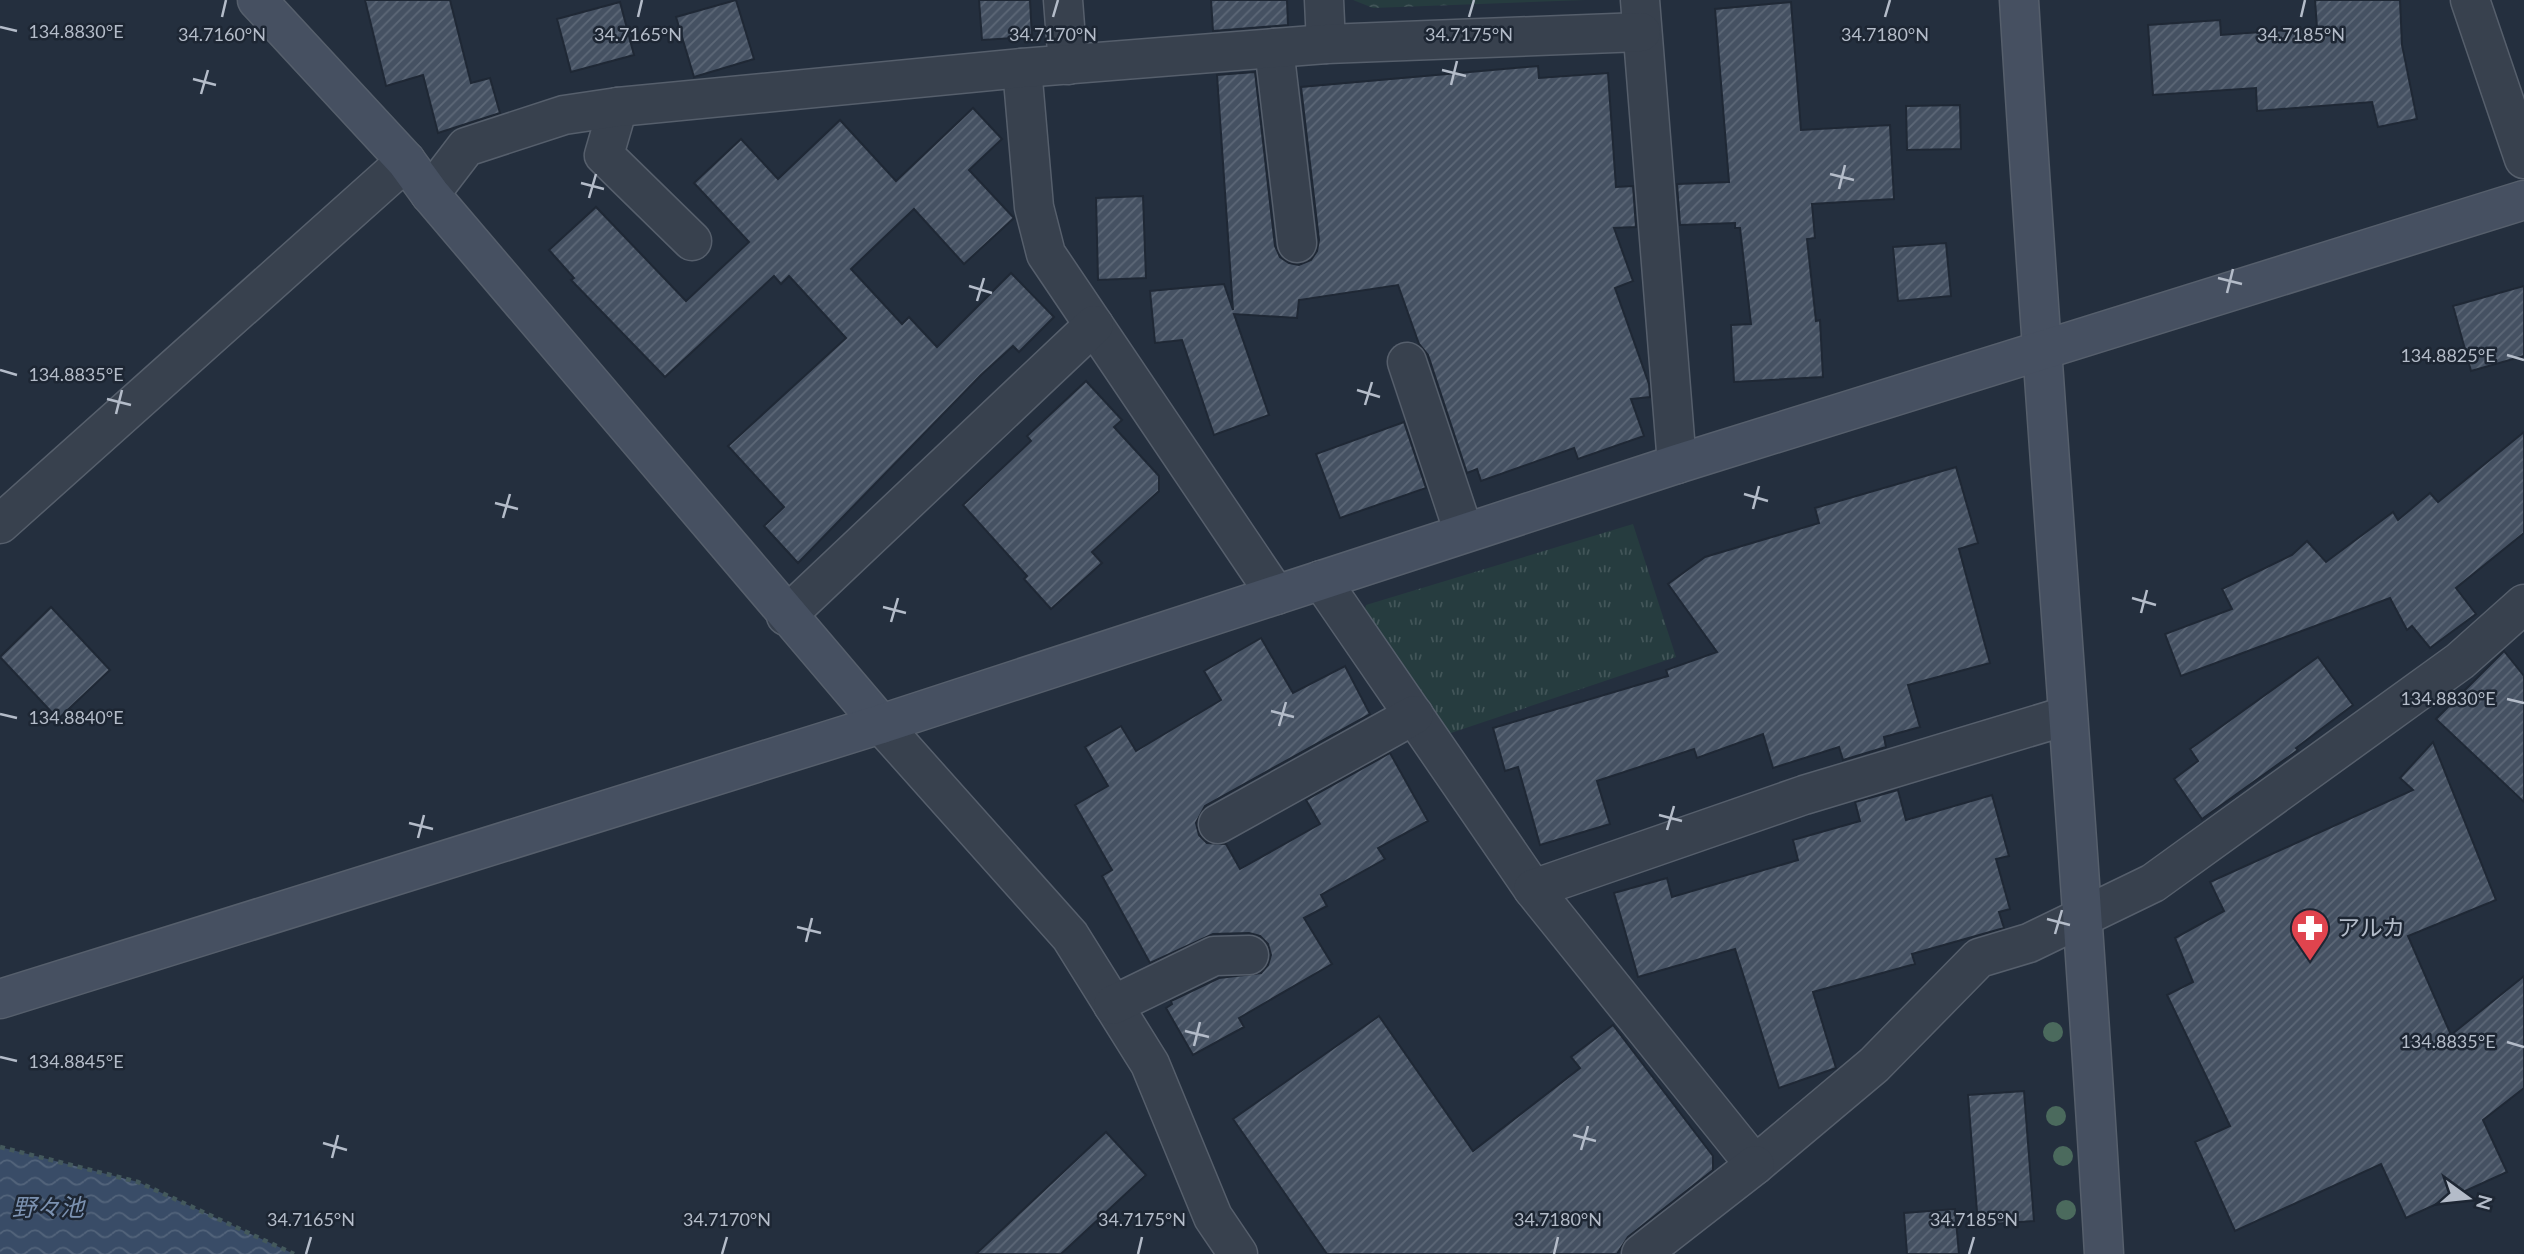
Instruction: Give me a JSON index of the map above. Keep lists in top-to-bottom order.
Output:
{
  "water": ["野々池"],
  "places": {
    "pharmacy": ["アルカ"]
  },
  "north": "right",
  "coordinates": [
    "134.8830°E",
    "34.7160°N",
    "34.7165°N",
    "34.7170°N",
    "34.7175°N",
    "34.7180°N",
    "34.7185°N",
    "134.8825°E",
    "134.8835°E",
    "134.8840°E",
    "134.8845°E"
  ]
}
